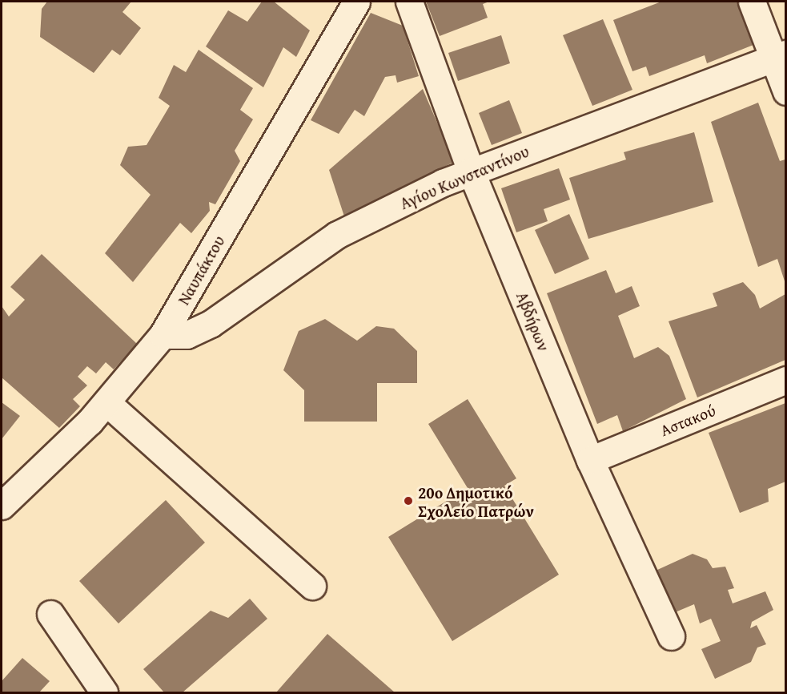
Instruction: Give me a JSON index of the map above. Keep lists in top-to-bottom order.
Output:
{
  "streets": {
    "street": [
      "Αγίου Κωνσταντίνου",
      "Ναυπάκτου",
      "Αβδήρων",
      "Αστακού"
    ]
  },
  "crossings": [
    ["Αγίου Κωνσταντίνου", "Ναυπάκτου"],
    ["Αγίου Κωνσταντίνου", "Αβδήρων"],
    ["Αβδήρων", "Αστακού"]
  ],
  "places": ["20ο Δημοτικό Σχολείο Πατρών"]
}
